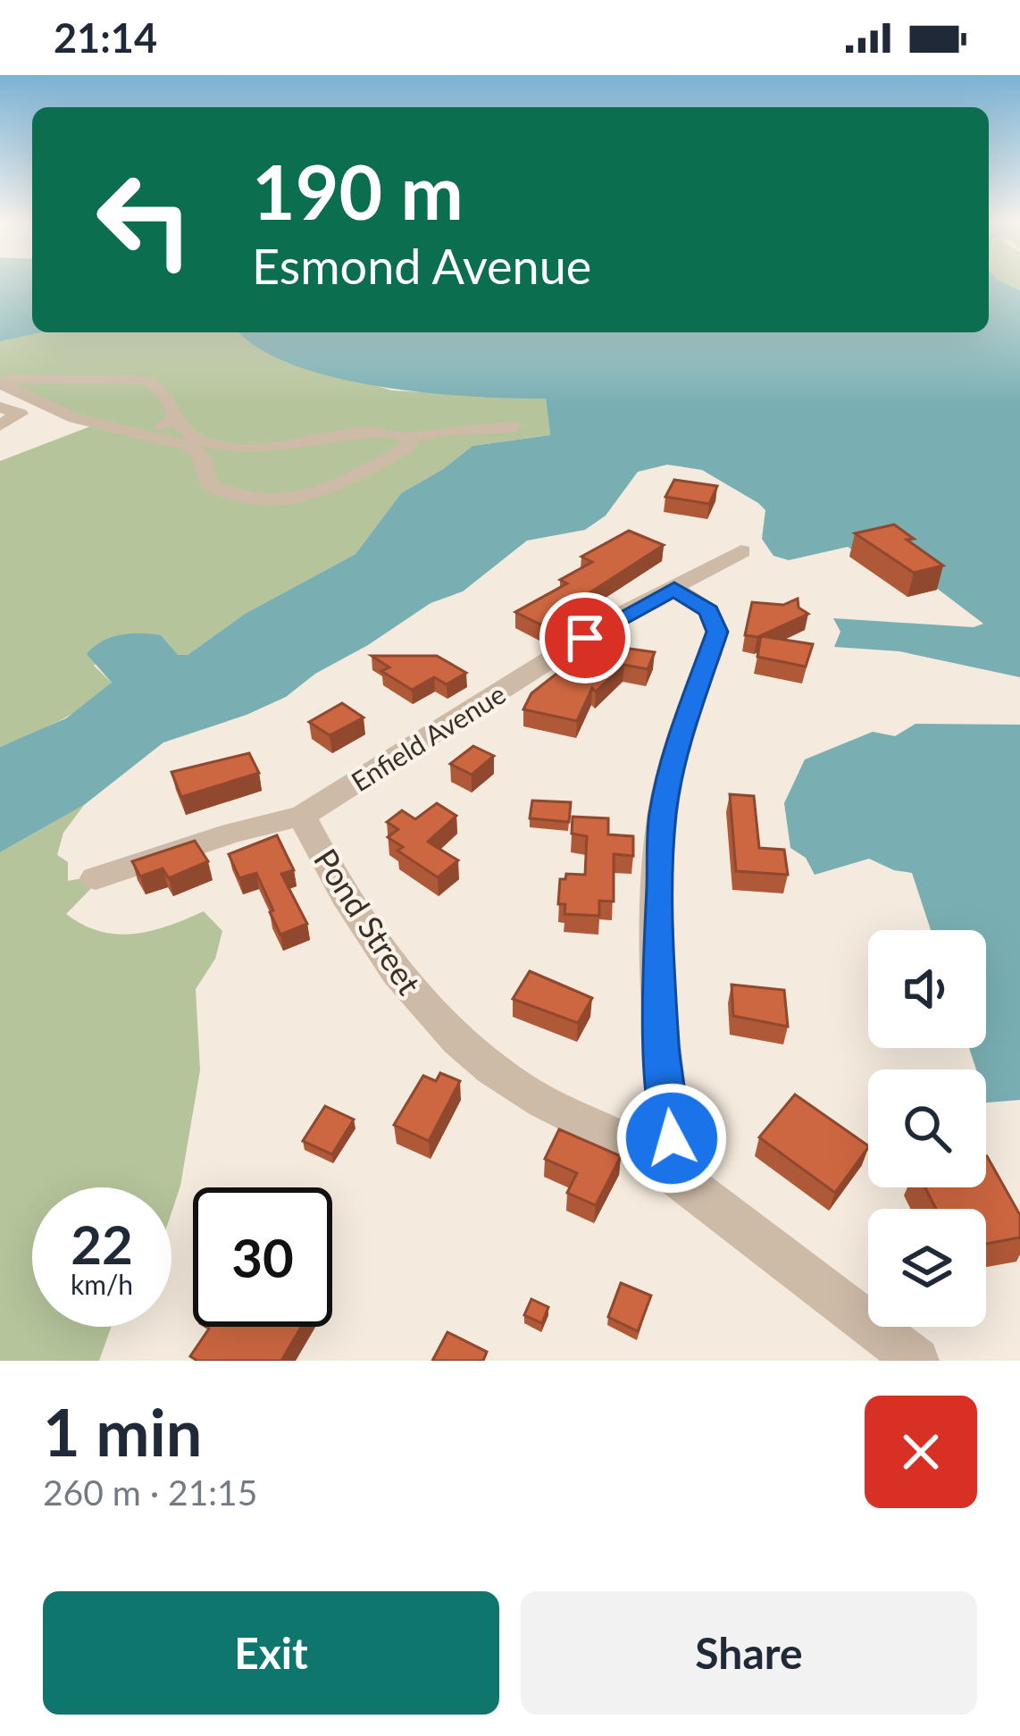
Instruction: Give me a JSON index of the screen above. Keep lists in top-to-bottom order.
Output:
{
  "streets": {
    "street": ["Enfield Avenue", "Pond Street"]
  },
  "crossings": [
    ["Enfield Avenue", "Pond Street"]
  ],
  "page": {
    "status": "21:14",
    "turn": ["190 m", "Esmond Avenue"],
    "speed": "22 km/h",
    "limit": "30",
    "heading": ["1 min", "260 m · 21:15"],
    "buttons": ["Exit", "Share"]
  }
}
